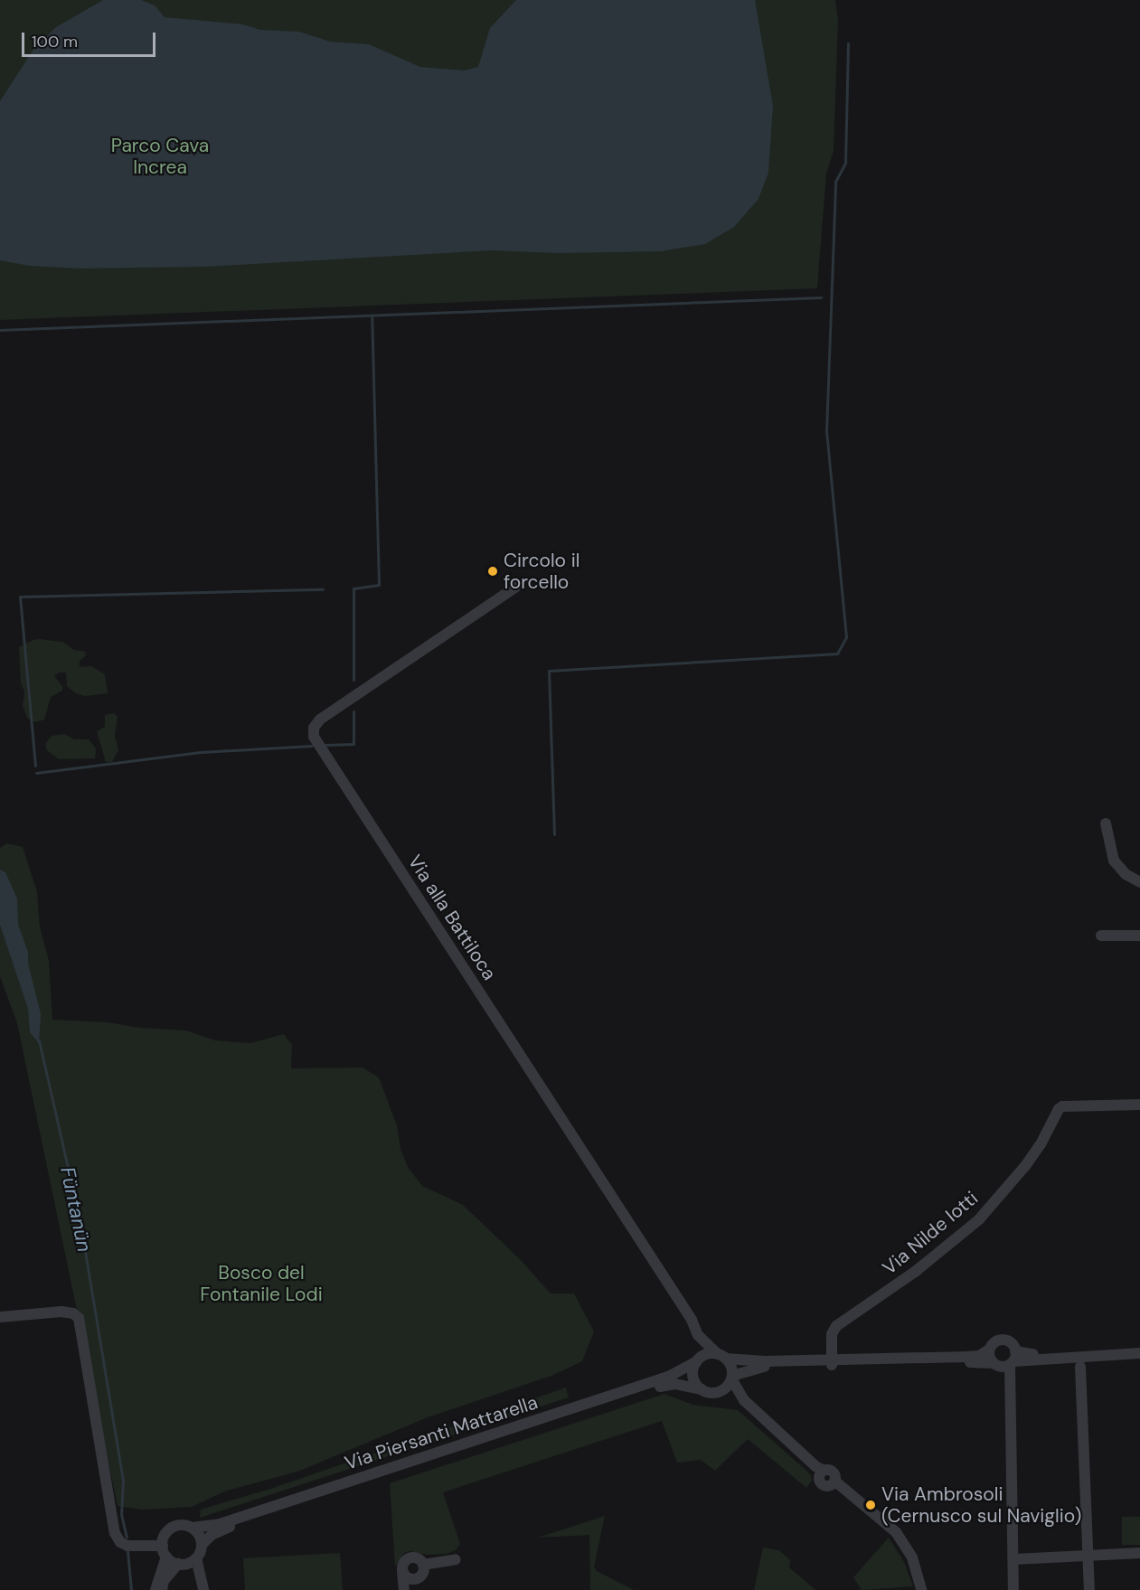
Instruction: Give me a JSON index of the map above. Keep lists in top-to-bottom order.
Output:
{
  "streets": {
    "street": ["Via alla Battiloca", "Via Nilde Iotti", "Via Piersanti Mattarella"]
  },
  "crossings": [
    ["Via alla Battiloca", "Via Piersanti Mattarella"]
  ],
  "water": ["Füntanün"],
  "parks": ["Parco Cava Increa", "Bosco del Fontanile Lodi"],
  "places": ["Circolo il forcello", "Via Ambrosoli (Cernusco sul Naviglio)"],
  "scale_bar": "100 m"
}
